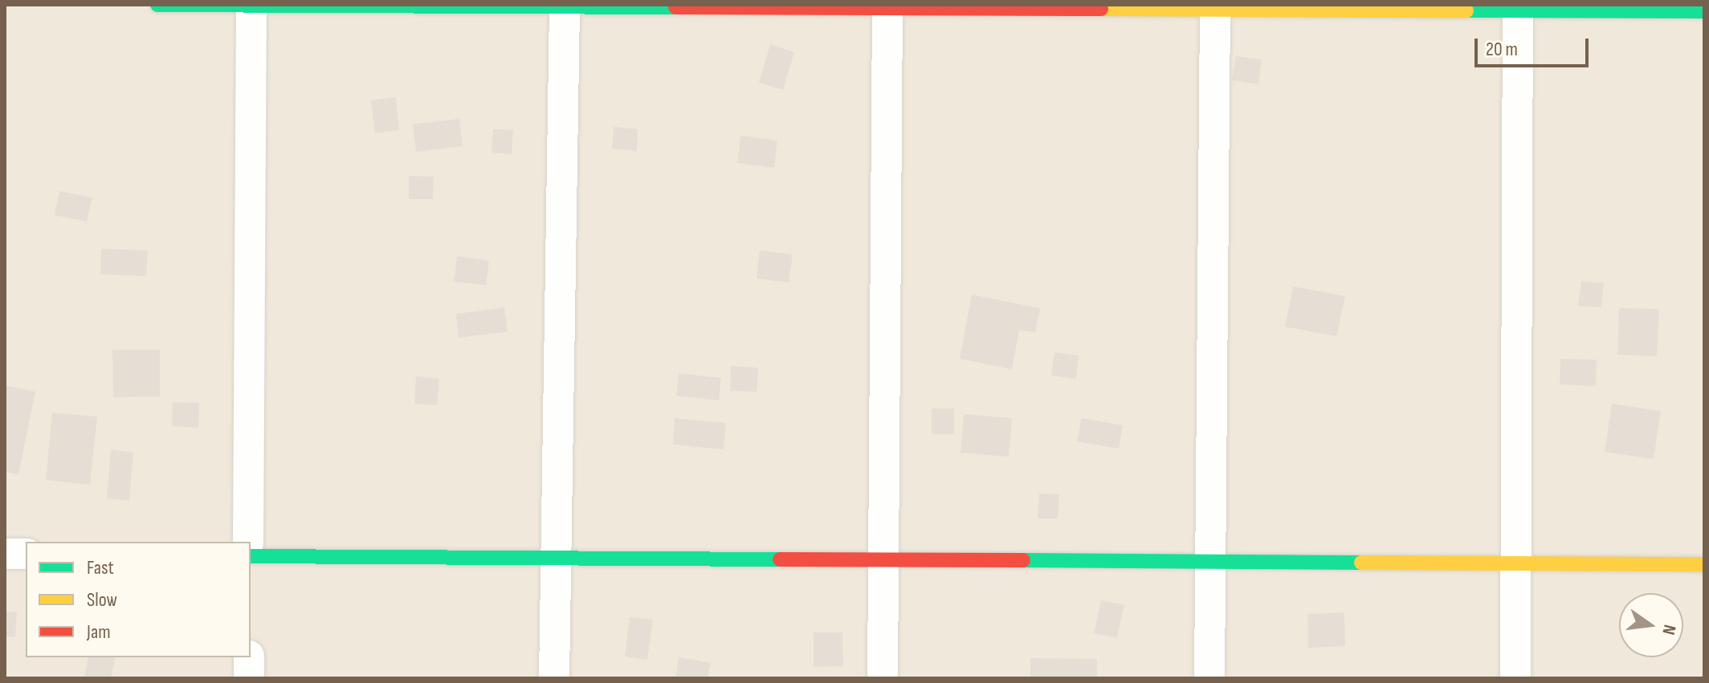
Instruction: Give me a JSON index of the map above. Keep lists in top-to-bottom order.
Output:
{
  "legend": ["Fast", "Slow", "Jam"],
  "scale_bar": "20 m",
  "north": "right"
}
